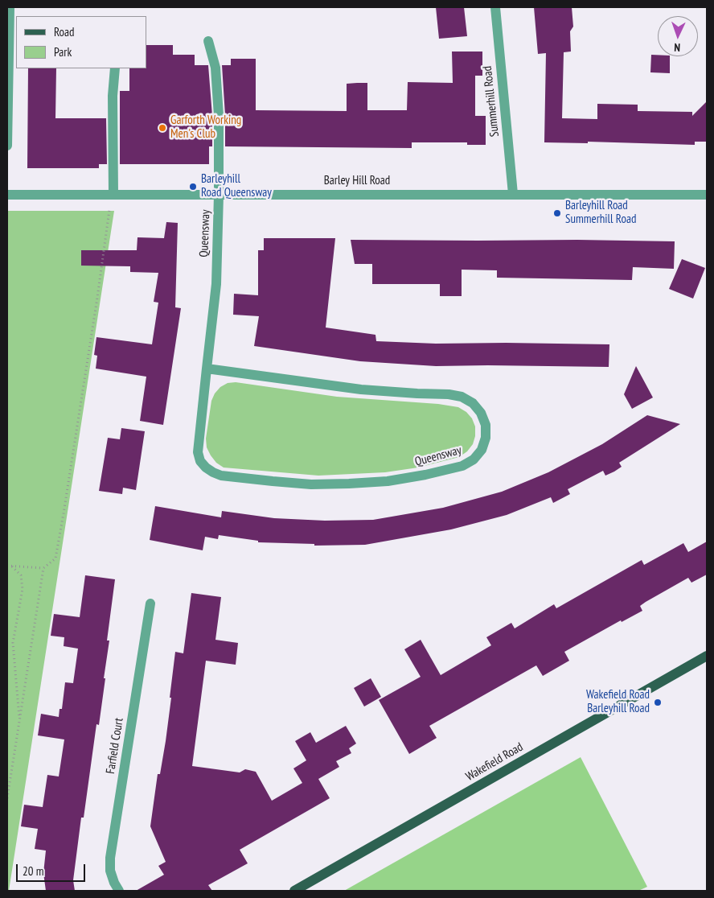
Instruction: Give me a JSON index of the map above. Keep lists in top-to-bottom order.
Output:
{
  "streets": {
    "main road": ["Wakefield Road"],
    "street": [
      "Summerhill Road",
      "Barley Hill Road",
      "Queensway",
      "Farfield Court"
    ]
  },
  "crossings": [
    ["Summerhill Road", "Barley Hill Road"],
    ["Barley Hill Road", "Queensway"]
  ],
  "places": [
    "Garforth Working Men's Club",
    "Barleyhill Road Queensway",
    "Barleyhill Road Summerhill Road",
    "Wakefield Road Barleyhill Road"
  ],
  "legend": ["Road", "Park"],
  "scale_bar": "20 m",
  "north": "bottom"
}
